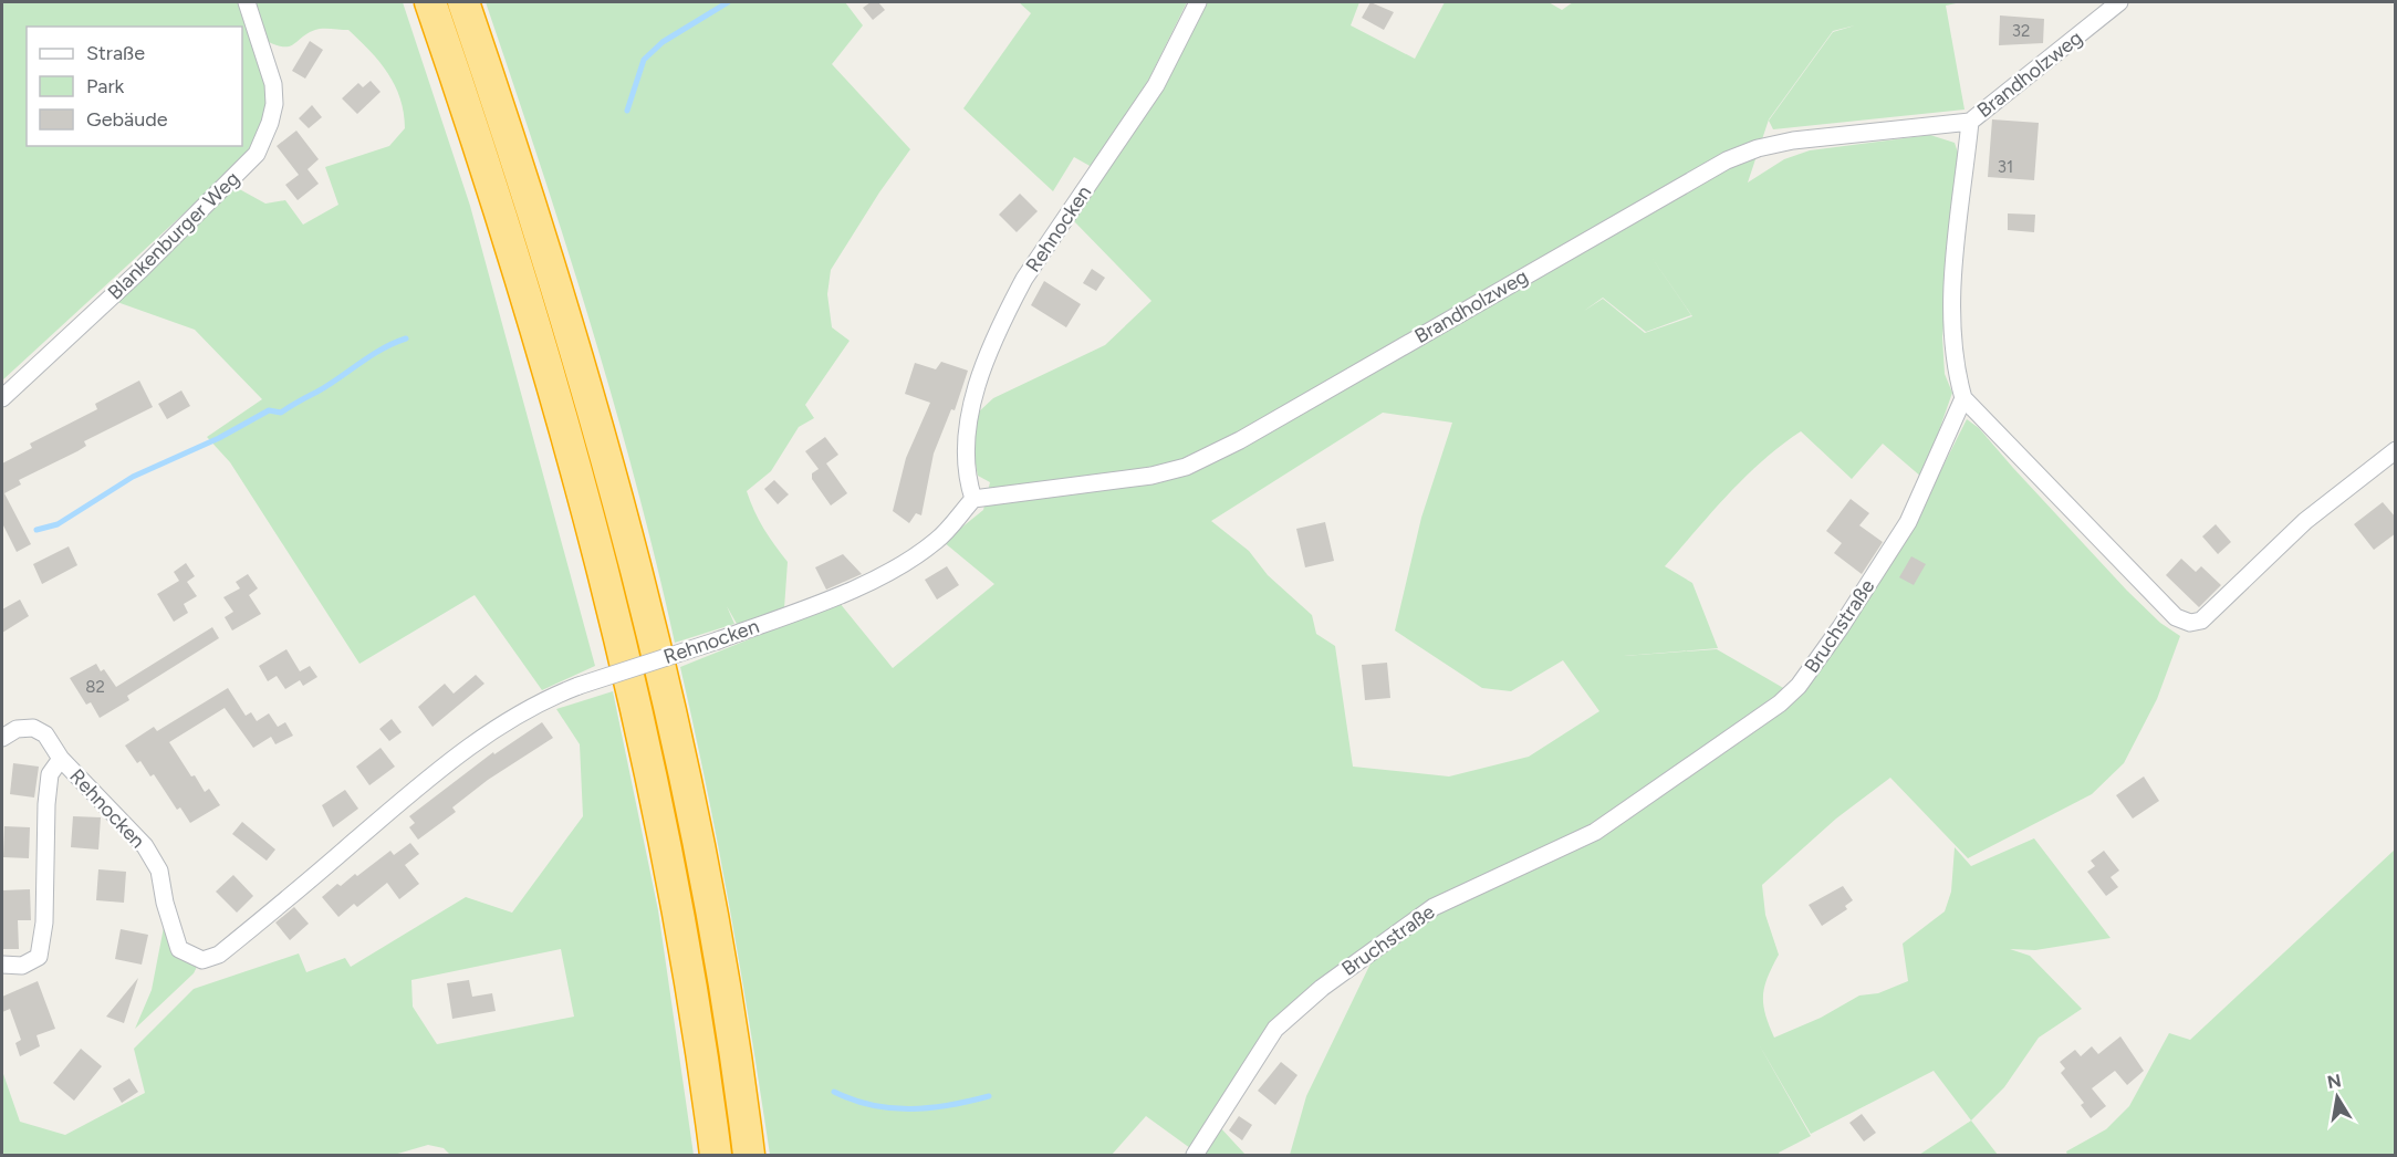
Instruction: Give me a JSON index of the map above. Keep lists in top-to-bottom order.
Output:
{
  "streets": {
    "street": [
      "Brandholzweg",
      "Rehnocken",
      "Blankenburger Weg",
      "Bruchstraße"
    ]
  },
  "crossings": [
    ["Brandholzweg", "Rehnocken"],
    ["Brandholzweg", "Bruchstraße"]
  ],
  "house_numbers": ["32", "31", "82"],
  "legend": ["Straße", "Park", "Gebäude"],
  "north": "top"
}
